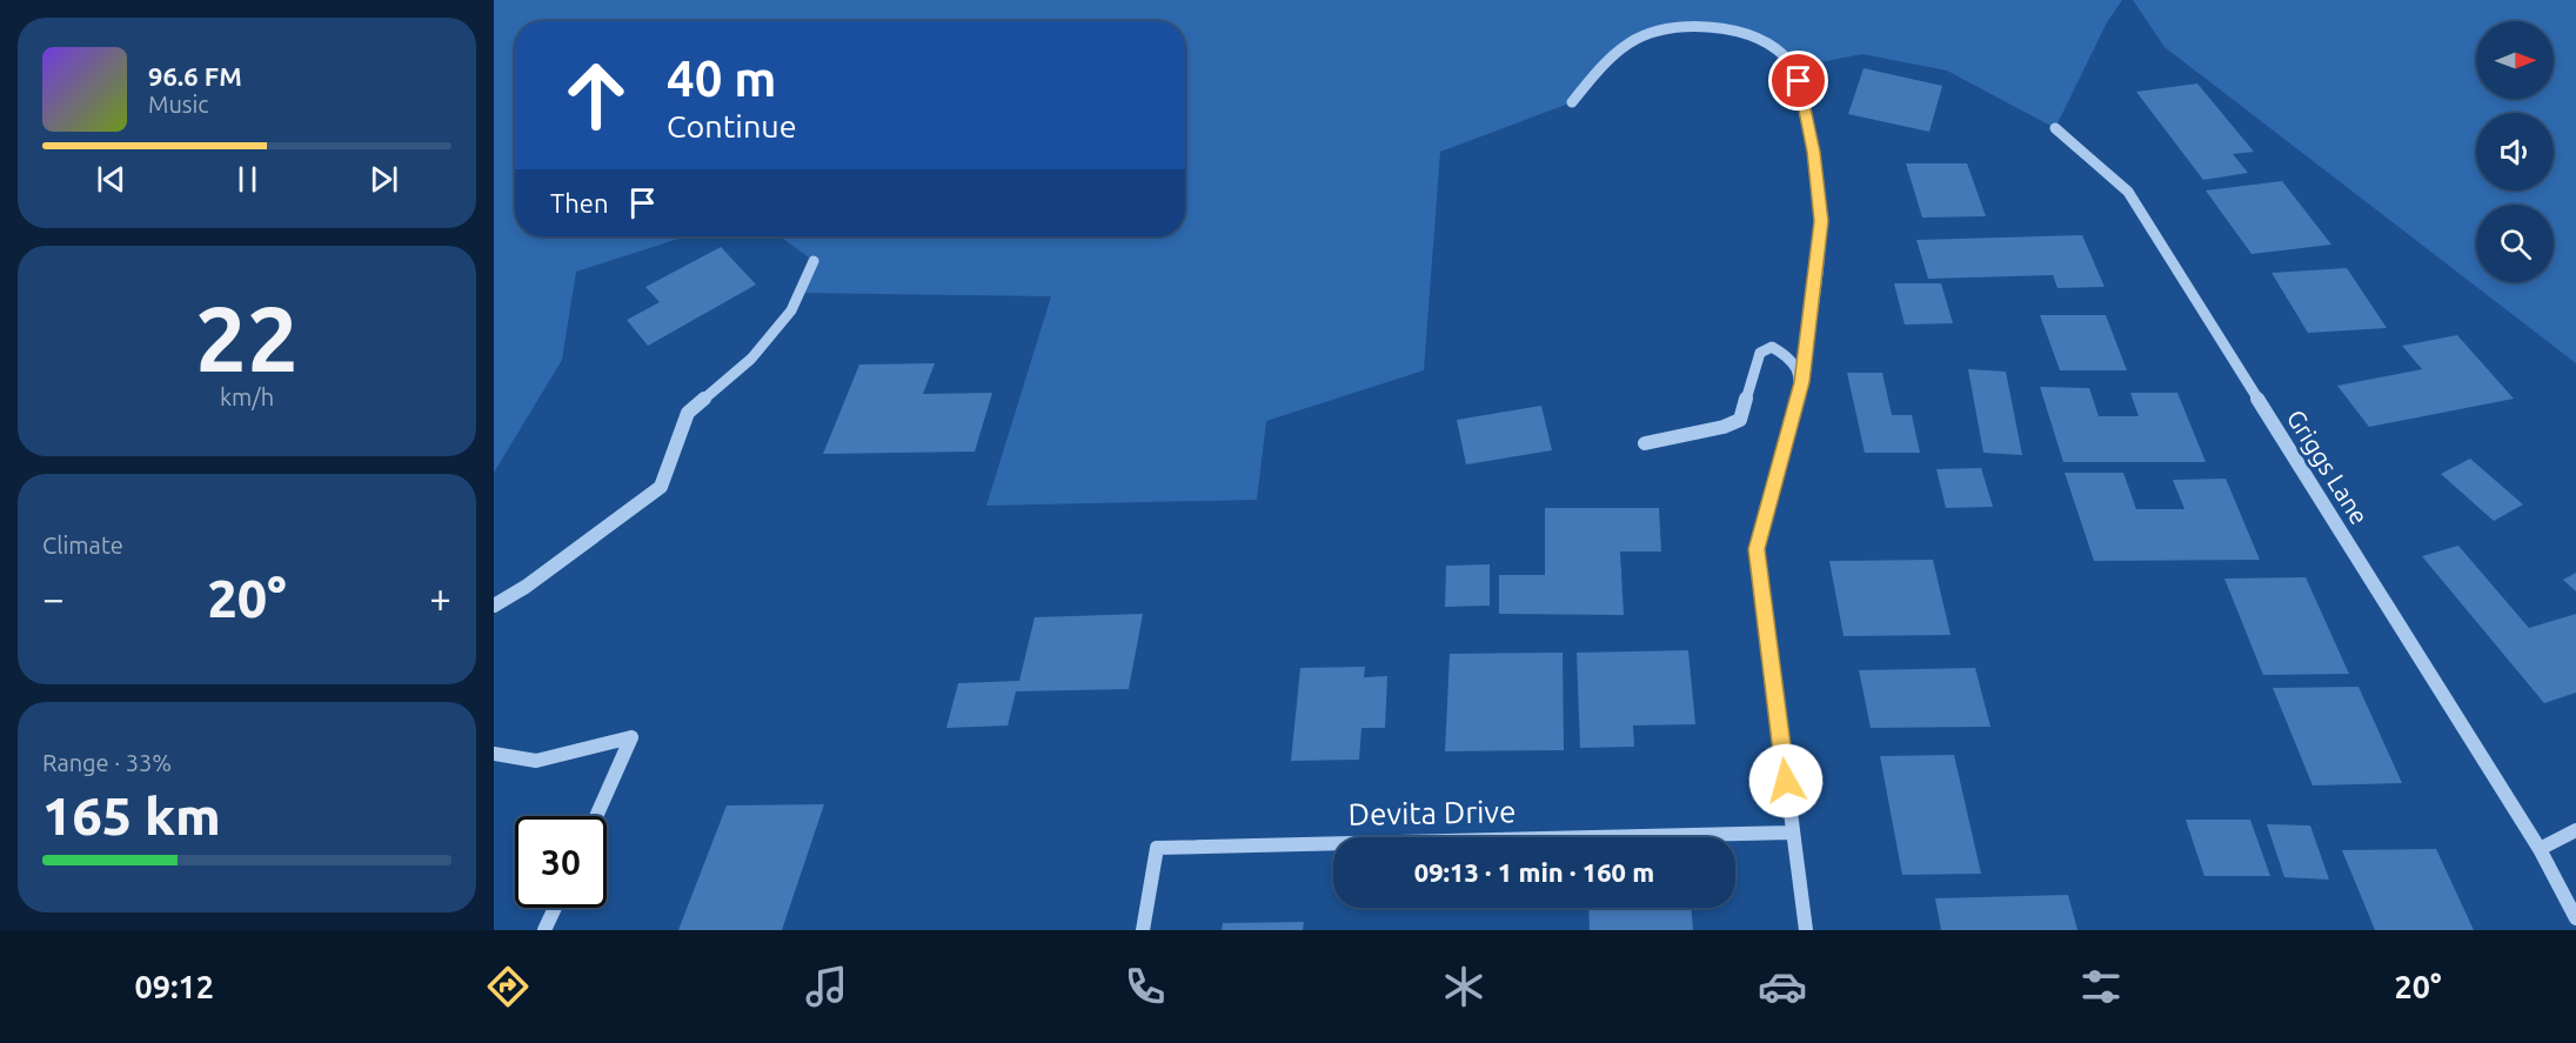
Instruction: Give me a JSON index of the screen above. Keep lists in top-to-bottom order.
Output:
{
  "streets": {
    "street": ["Griggs Lane", "Devita Drive"]
  },
  "north": "right",
  "page": {
    "turn": ["40 m", "Continue"],
    "song": ["96.6 FM", "Music"],
    "then": "Then",
    "tile": [
      ["22", "km/h"],
      "Climate",
      ["Range · 33%", "165 km"]
    ],
    "heat": ["−", "20°", "+"],
    "limit": "30",
    "trip": "09:13 · 1 min · 160 m",
    "tabs": ["09:12", "20°"]
  }
}
